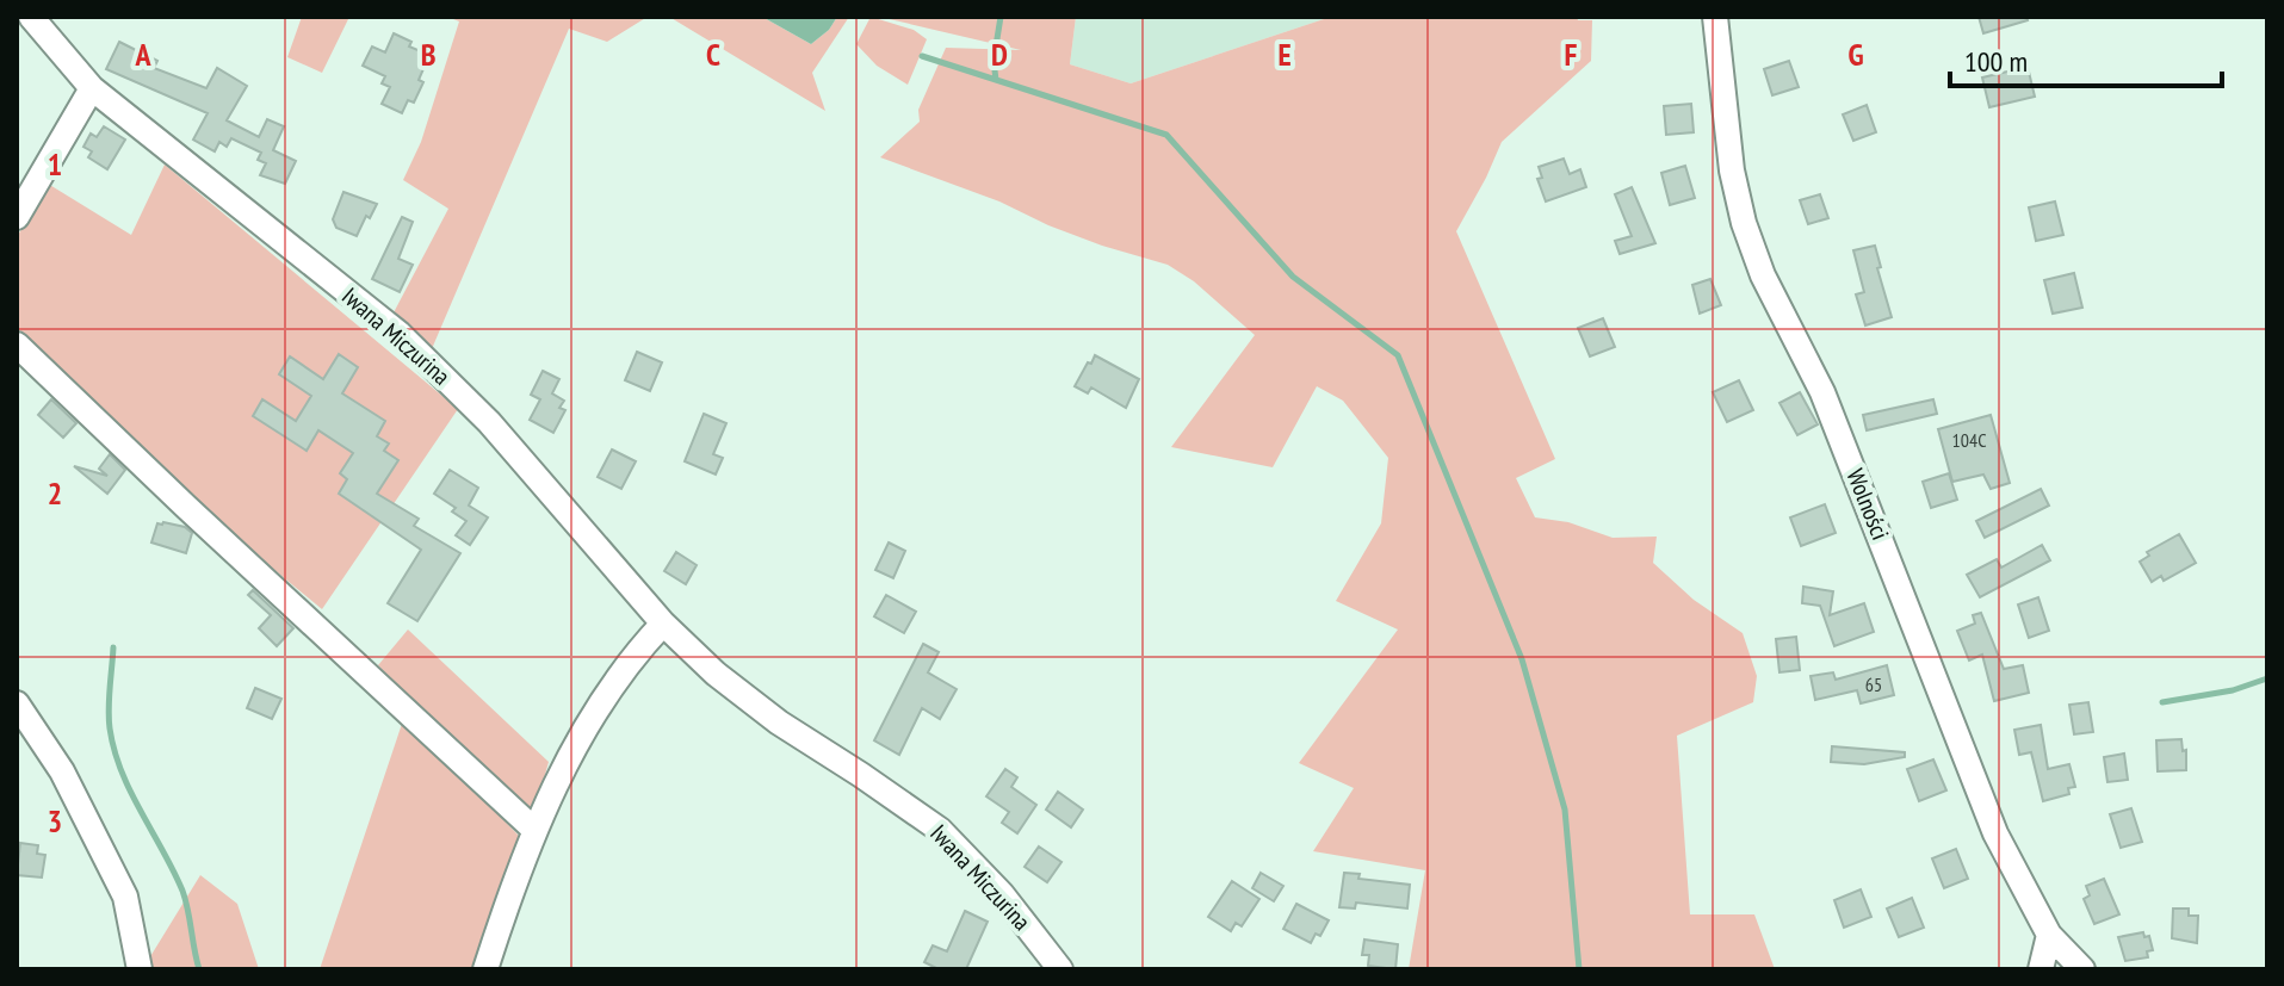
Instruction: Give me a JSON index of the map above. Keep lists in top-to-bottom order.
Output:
{
  "streets": {
    "street": ["Iwana Miczurina", "Wolności"]
  },
  "house_numbers": ["104C", "65"],
  "scale_bar": "100 m",
  "grid": {
    "columns": [
      "A",
      "B",
      "C",
      "D",
      "E",
      "F",
      "G"
    ],
    "rows": ["1", "2", "3"]
  }
}
